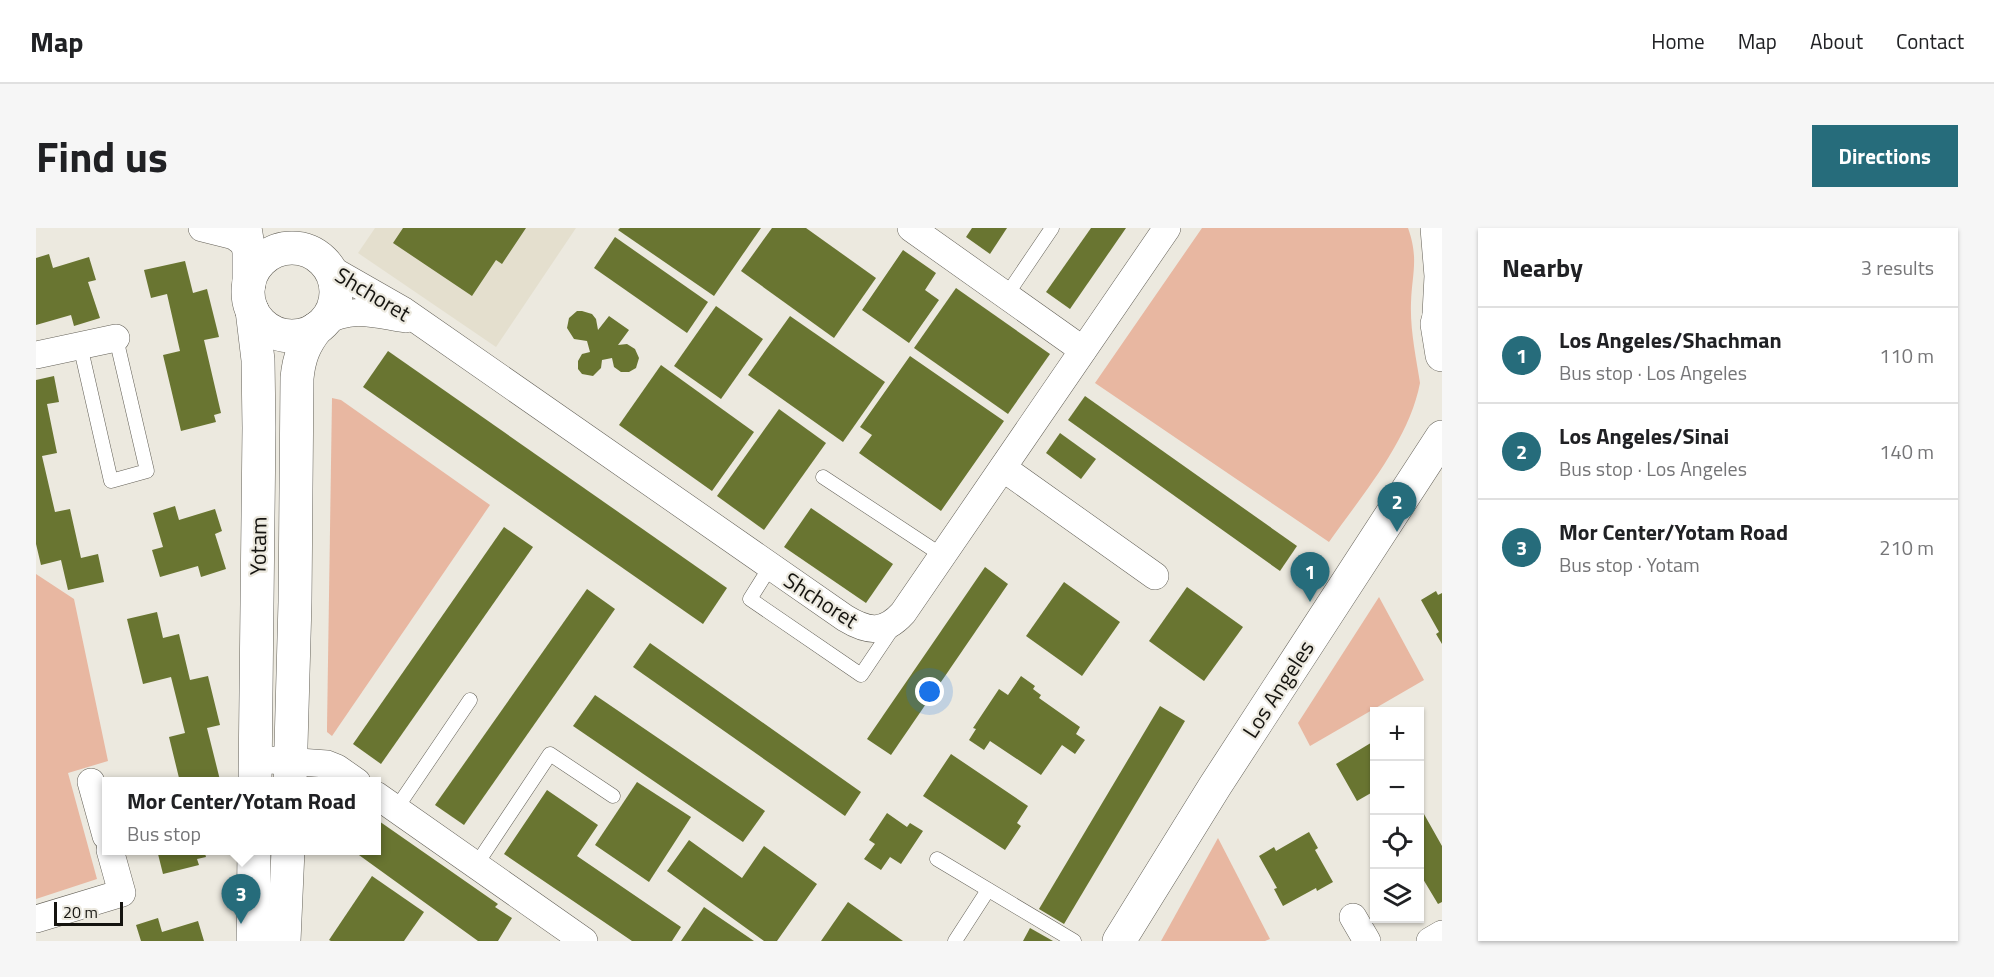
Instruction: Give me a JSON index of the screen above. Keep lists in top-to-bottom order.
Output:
{
  "streets": {
    "main road": ["Yotam", "Los Angeles"],
    "street": ["Shchoret"]
  },
  "crossings": [
    ["Shchoret", "Yotam"]
  ],
  "scale_bar": "20 m",
  "page": {
    "header": "Map",
    "nav": [
      "Home",
      "Map",
      "About",
      "Contact"
    ],
    "title": "Find us",
    "buttons": "Directions",
    "heading": ["Nearby", "3 results"],
    "list": [
      {
        "mark": "1",
        "name": "Los Angeles/Shachman",
        "note": "Bus stop · Los Angeles",
        "value": "110 m"
      },
      {
        "mark": "2",
        "name": "Los Angeles/Sinai",
        "note": "Bus stop · Los Angeles",
        "value": "140 m"
      },
      {
        "mark": "3",
        "name": "Mor Center/Yotam Road",
        "note": "Bus stop · Yotam",
        "value": "210 m"
      }
    ],
    "pins": ["2", "1", "3"],
    "map_buttons": ["+", "−"],
    "popup": ["Mor Center/Yotam Road", "Bus stop"],
    "scale": "20 m"
  }
}
